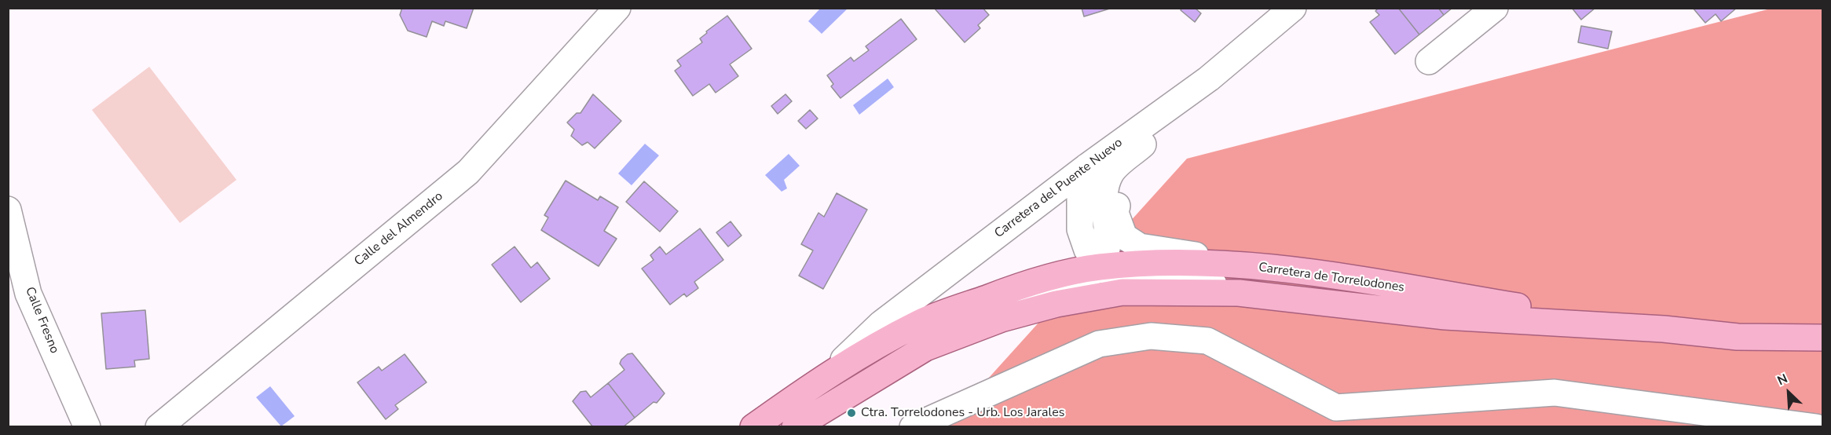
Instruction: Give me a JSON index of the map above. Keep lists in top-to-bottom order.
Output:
{
  "streets": {
    "main road": ["Carretera de Torrelodones"],
    "street": ["Carretera del Puente Nuevo", "Calle del Almendro", "Calle Fresno"]
  },
  "crossings": [
    ["Carretera del Puente Nuevo", "Carretera de Torrelodones"]
  ],
  "places": ["Ctra. Torrelodones - Urb. Los Jarales"],
  "north": "top left"
}
